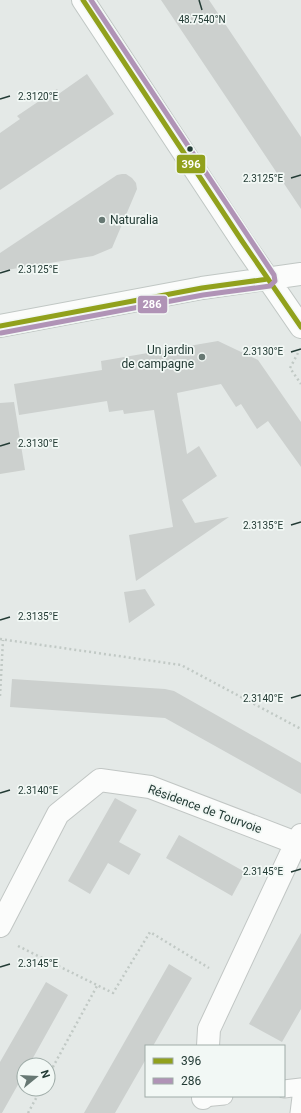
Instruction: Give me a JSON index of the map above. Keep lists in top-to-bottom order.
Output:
{
  "streets": {
    "street": ["Résidence de Tourvoie"]
  },
  "places": ["Naturalia", "Un jardin de campagne"],
  "lines": ["transit line 396", "transit line 286"],
  "legend": ["396", "286"],
  "north": "right",
  "coordinates": [
    "48.7540°N",
    "2.3120°E",
    "2.3125°E",
    "2.3130°E",
    "2.3135°E",
    "2.3140°E",
    "2.3145°E"
  ]
}
